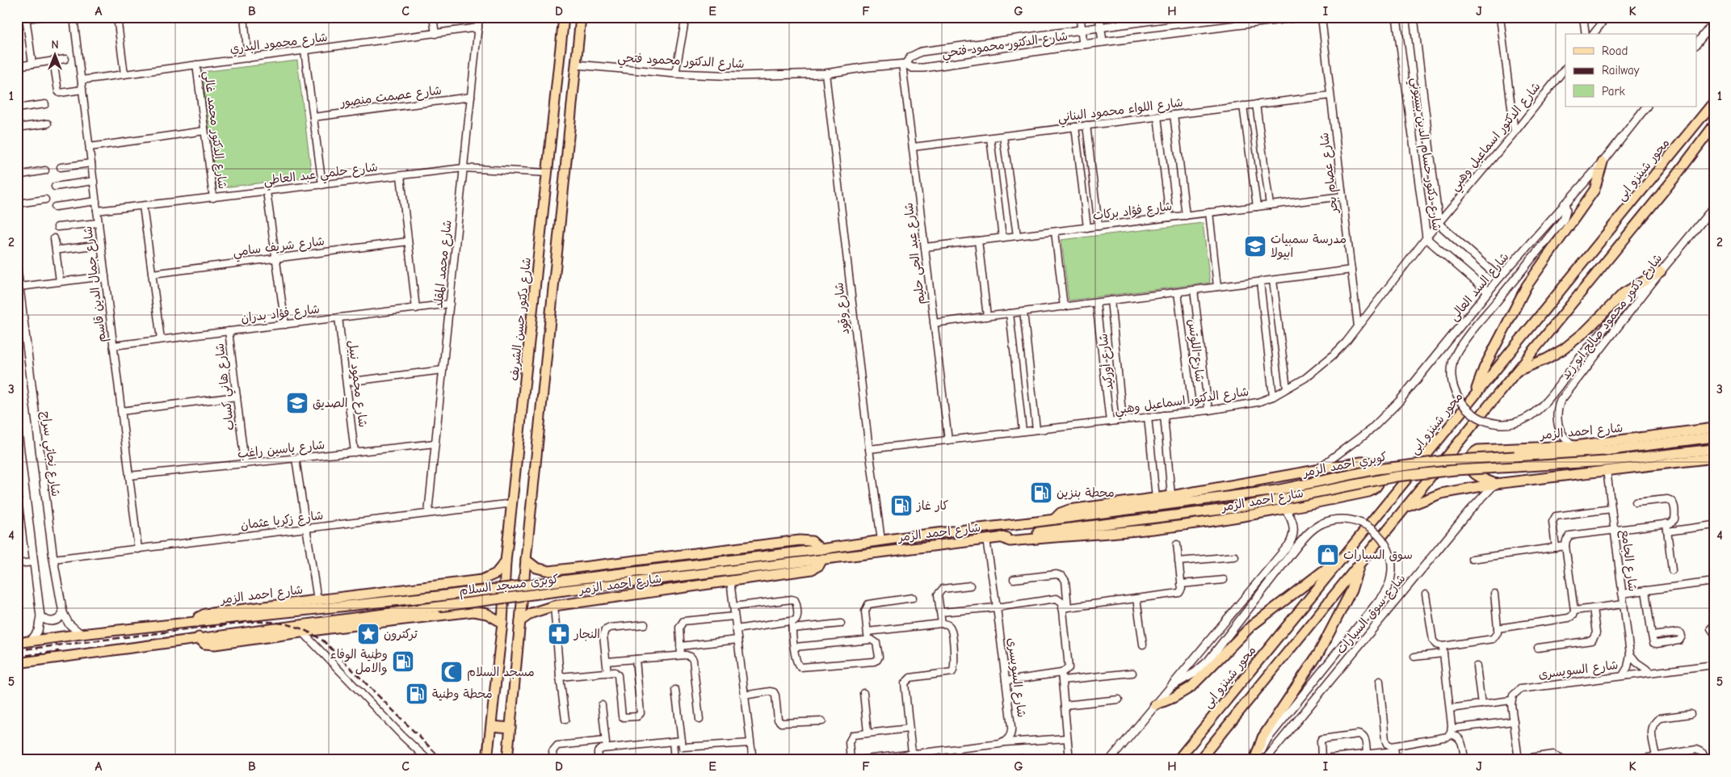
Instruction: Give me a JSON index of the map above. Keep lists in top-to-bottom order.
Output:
{
  "streets": {
    "main road": [
      "محور شينزو ابى",
      "شارع دكتور حسن الشريف",
      "شارع احمد الزمر",
      "كوبري احمد الزمر",
      "كوبرى مسجد السلام"
    ],
    "street": [
      "شارع محمود البدري",
      "شارع الدكتور محمود فتحي",
      "شارع عصمت منصور",
      "شارع اللواء محمود البناني",
      "شارع الدكتور محمد غالي",
      "شارع الدكتور اسماعيل وهبي",
      "شارع دكتور حسام الدين بسيوني",
      "شارع عصام بحر",
      "شارع حلمي عبد العاطي",
      "شارع فؤاد بركات",
      "شارع شريف سامي",
      "شارع عبد الحى حليم",
      "شارع محمد المقلد",
      "شارع جمال الدين قاسم",
      "شارع السد العالى",
      "شارع وقود",
      "شارع فؤاد بدران",
      "شارع دكتور محمود صالح ابو زيد",
      "شارع اللوتس",
      "شارع أوركيد",
      "شارع محمود نبيل",
      "شارع هاني كساب",
      "شارع ياسين راغب",
      "شارع نجاتي سراج",
      "شارع زكريا عثمان",
      "شارع الجامع",
      "شارع سوق السيارات",
      "شارع السويسرى"
    ]
  },
  "crossings": [
    ["شارع محمود البدري", "شارع الدكتور محمد غالي"],
    ["شارع محمود البدري", "شارع محمد المقلد"],
    ["شارع محمود البدري", "شارع جمال الدين قاسم"],
    ["شارع الدكتور محمود فتحي", "شارع عبد الحى حليم"],
    ["شارع الدكتور محمود فتحي", "شارع وقود"],
    ["شارع عصمت منصور", "شارع محمد المقلد"],
    ["شارع اللواء محمود البناني", "شارع عصام بحر"],
    ["شارع اللواء محمود البناني", "شارع عبد الحى حليم"],
    ["شارع الدكتور محمد غالي", "شارع حلمي عبد العاطي"],
    ["شارع الدكتور اسماعيل وهبي", "شارع دكتور حسام الدين بسيوني"],
    ["شارع الدكتور اسماعيل وهبي", "شارع عصام بحر"],
    ["شارع الدكتور اسماعيل وهبي", "شارع عبد الحى حليم"],
    ["شارع الدكتور اسماعيل وهبي", "شارع وقود"],
    ["شارع الدكتور اسماعيل وهبي", "شارع اللوتس"],
    ["شارع الدكتور اسماعيل وهبي", "شارع أوركيد"],
    ["شارع دكتور حسام الدين بسيوني", "شارع السد العالى"],
    ["شارع عصام بحر", "شارع فؤاد بركات"],
    ["شارع حلمي عبد العاطي", "شارع محمد المقلد"],
    ["شارع حلمي عبد العاطي", "شارع جمال الدين قاسم"],
    ["شارع حلمي عبد العاطي", "شارع دكتور حسن الشريف"],
    ["شارع فؤاد بركات", "شارع عبد الحى حليم"],
    ["شارع محمد المقلد", "شارع فؤاد بدران"],
    ["شارع محمد المقلد", "شارع ياسين راغب"],
    ["شارع محمد المقلد", "شارع زكريا عثمان"],
    ["شارع جمال الدين قاسم", "شارع فؤاد بدران"],
    ["شارع جمال الدين قاسم", "شارع ياسين راغب"],
    ["شارع جمال الدين قاسم", "شارع زكريا عثمان"],
    ["شارع السد العالى", "شارع احمد الزمر"],
    ["شارع وقود", "شارع احمد الزمر"],
    ["شارع فؤاد بدران", "شارع محمود نبيل"],
    ["شارع فؤاد بدران", "شارع هاني كساب"],
    ["شارع دكتور محمود صالح ابو زيد", "شارع احمد الزمر"],
    ["شارع دكتور حسن الشريف", "شارع احمد الزمر"],
    ["شارع دكتور حسن الشريف", "شارع زكريا عثمان"],
    ["شارع محمود نبيل", "شارع ياسين راغب"],
    ["شارع هاني كساب", "شارع ياسين راغب"],
    ["شارع احمد الزمر", "شارع نجاتي سراج"],
    ["شارع احمد الزمر", "كوبري احمد الزمر"],
    ["شارع احمد الزمر", "كوبرى مسجد السلام"],
    ["شارع احمد الزمر", "شارع سوق السيارات"],
    ["شارع احمد الزمر", "شارع السويسرى"],
    ["شارع نجاتي سراج", "شارع زكريا عثمان"],
    ["شارع الجامع", "شارع السويسرى"]
  ],
  "places": {
    "school or university": ["مدرسة سمبيات ابيولا", "الصديق"],
    "fuel station": [
      "محطة بنزين",
      "كار غاز",
      "وطنية الوفاء والامل",
      "محطة وطنية"
    ],
    "shop": ["سوق السيارات"],
    "place": ["تركترون"],
    "pharmacy": ["النجار"],
    "mosque": ["مسجد السلام"]
  },
  "legend": ["Road", "Railway", "Park"],
  "north": "top",
  "grid": {
    "columns": [
      "A",
      "B",
      "C",
      "D",
      "E",
      "F",
      "G",
      "H",
      "I",
      "J",
      "K"
    ],
    "rows": [
      "1",
      "2",
      "3",
      "4",
      "5"
    ]
  }
}
